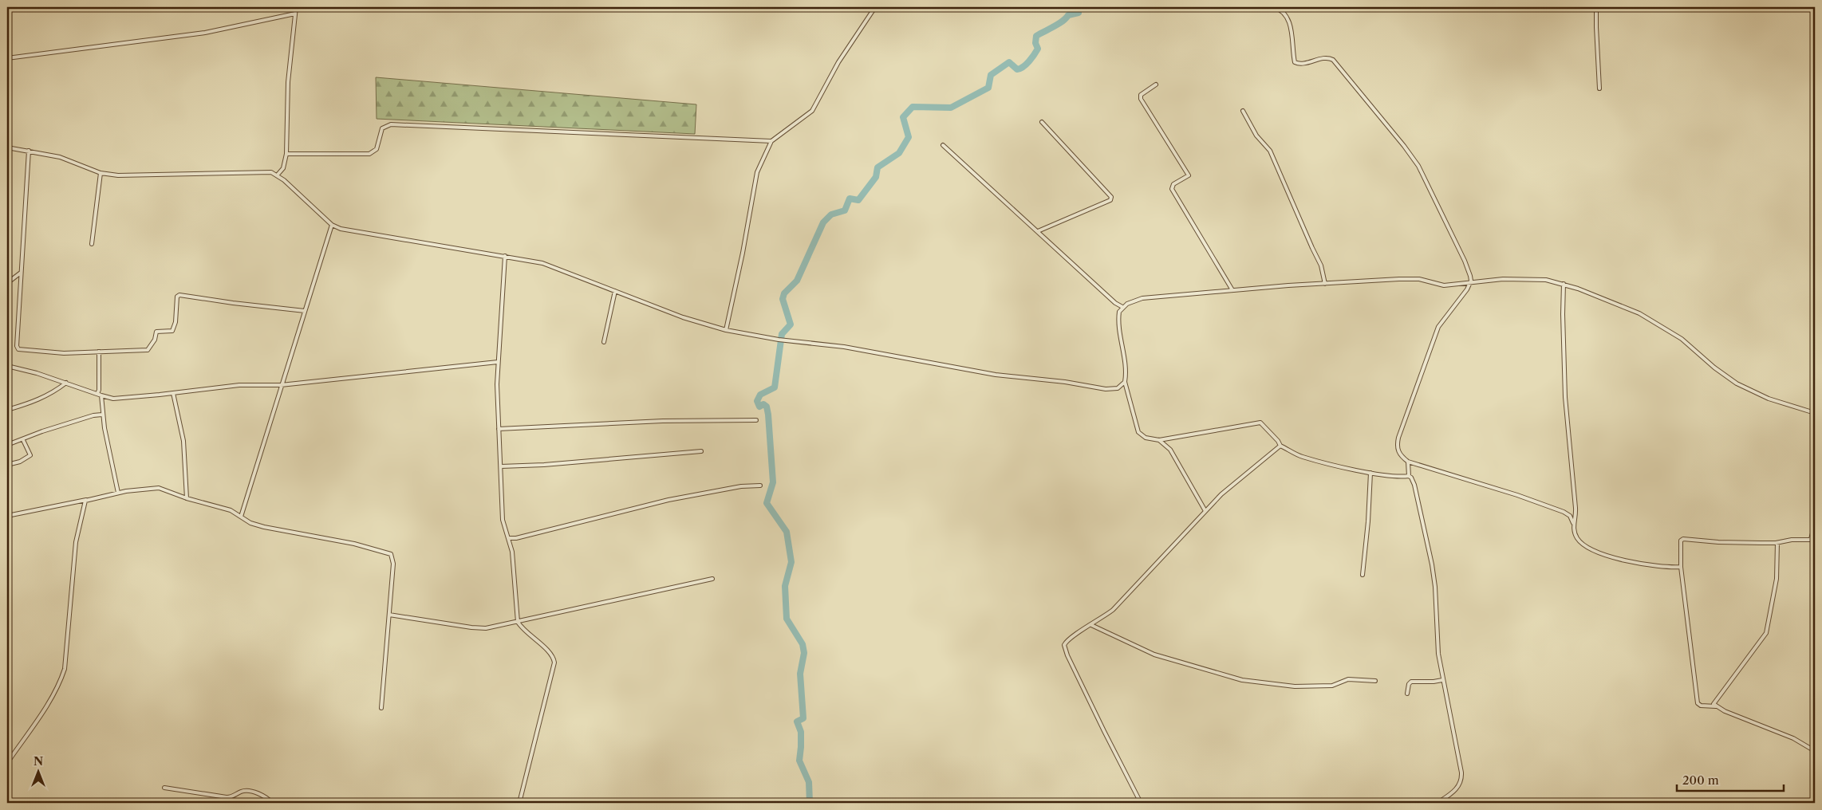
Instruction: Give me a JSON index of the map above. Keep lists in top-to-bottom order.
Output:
{
  "scale_bar": "200 m",
  "north": "top"
}
